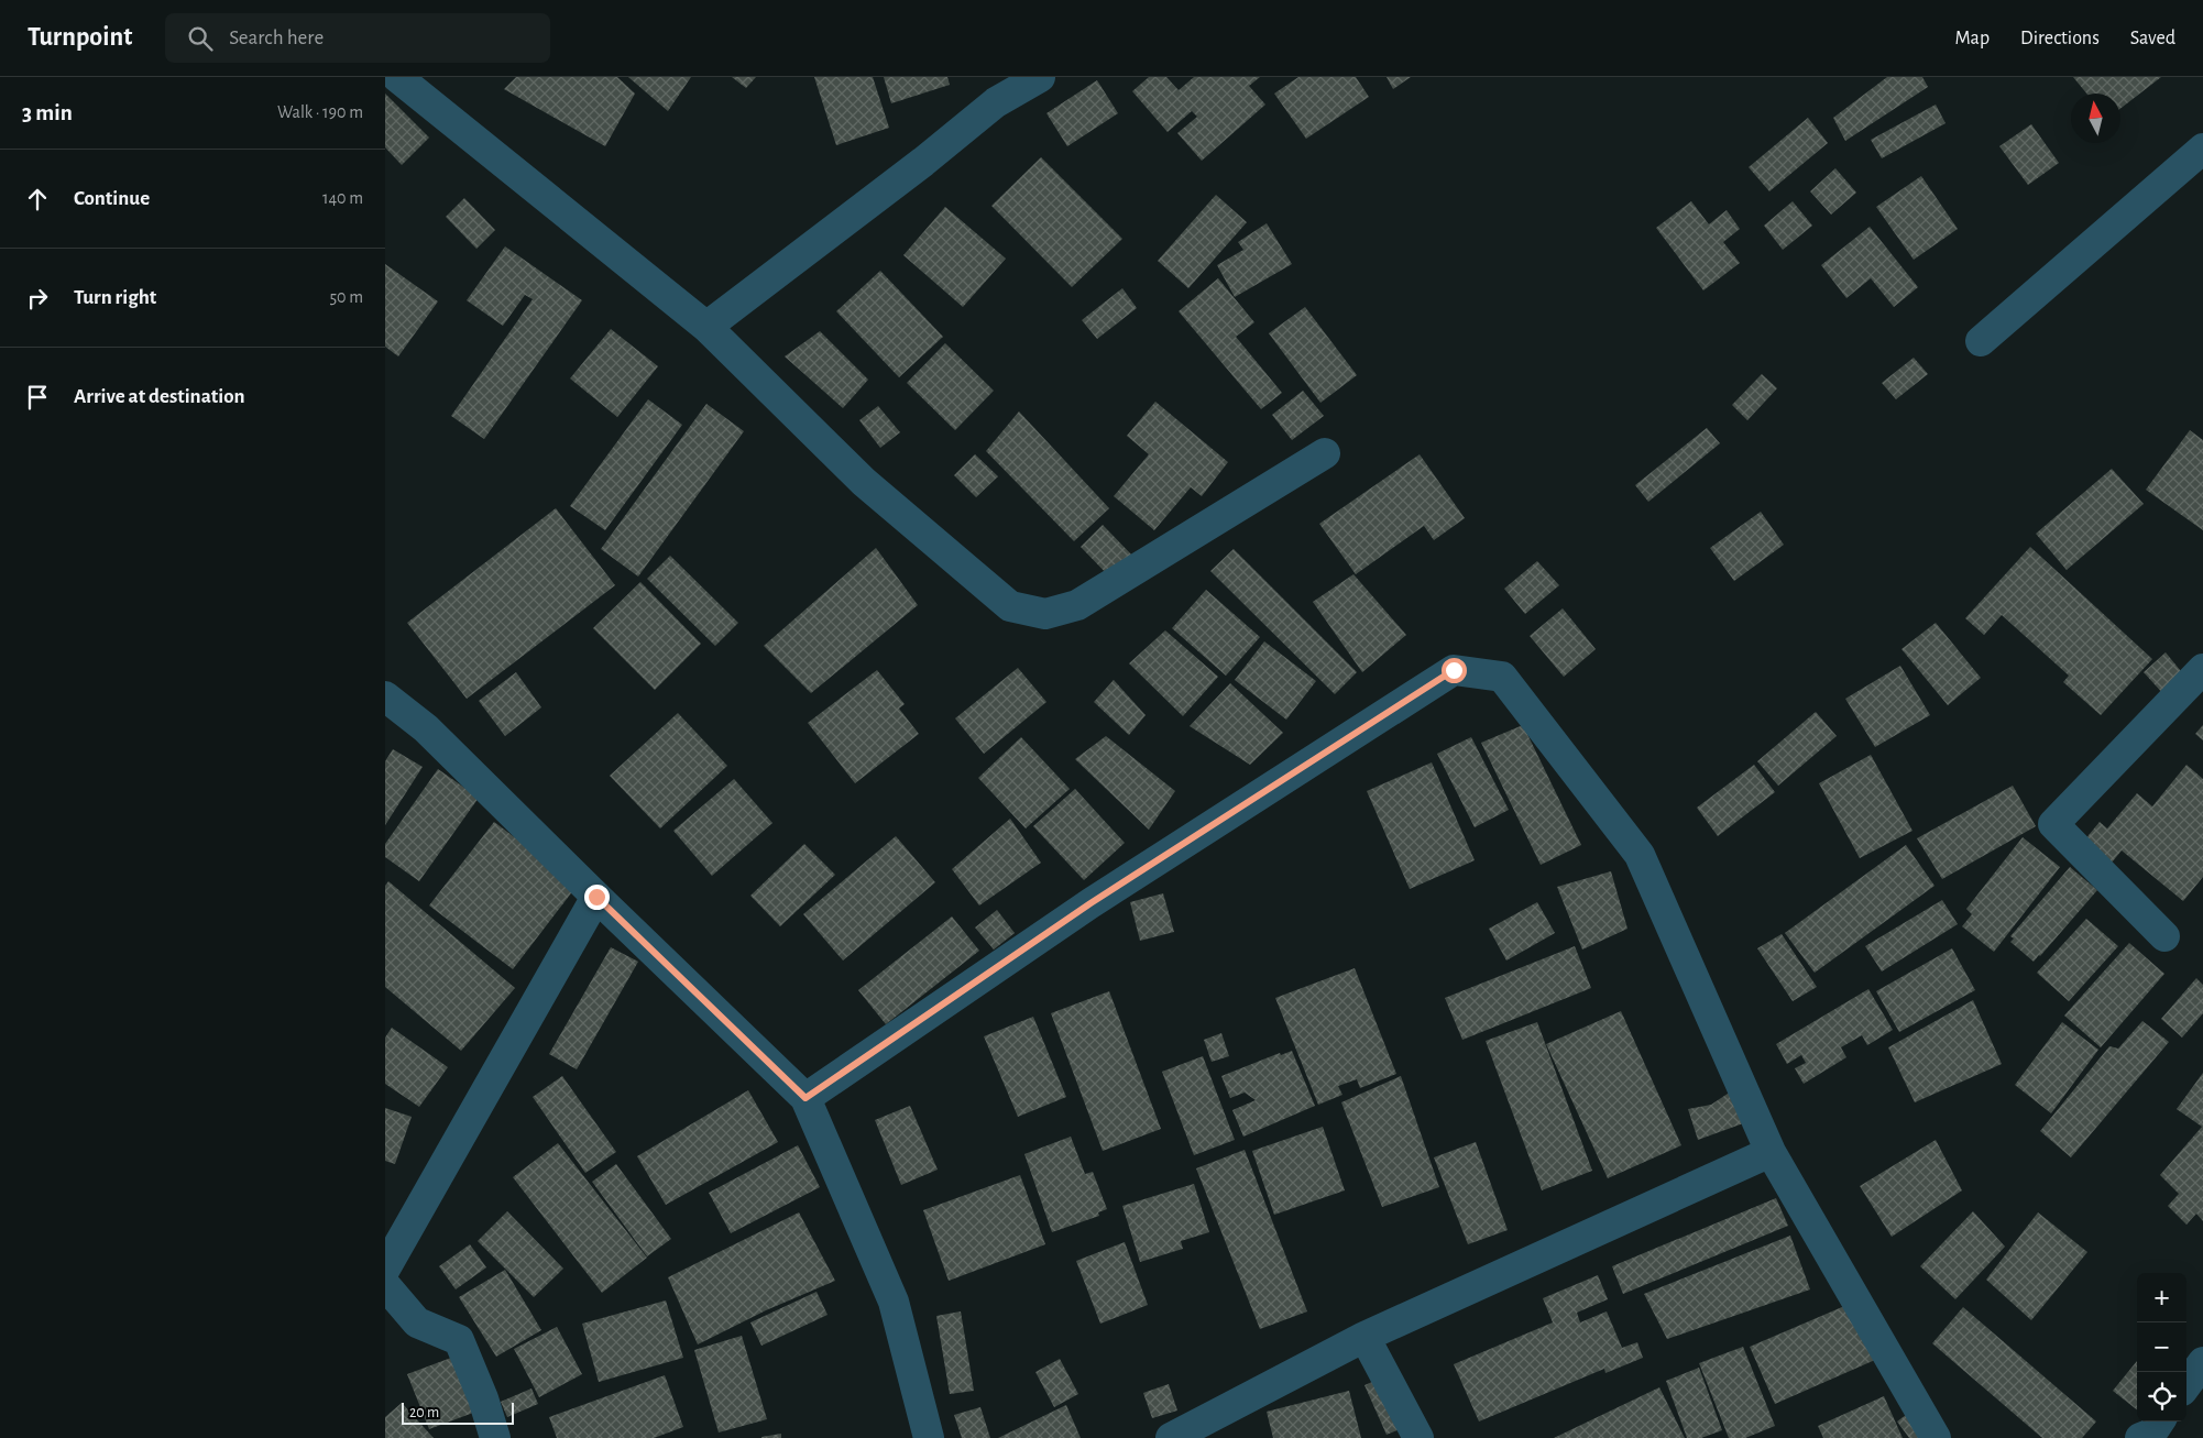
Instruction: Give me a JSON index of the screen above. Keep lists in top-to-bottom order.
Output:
{
  "scale_bar": "20 m",
  "north": "top",
  "page": {
    "header": "Turnpoint",
    "search": "Search here",
    "nav": ["Map", "Directions", "Saved"],
    "heading": ["3 min", "Walk · 190 m"],
    "list": [
      ["Continue", "140 m"],
      ["Turn right", "50 m"],
      "Arrive at destination"
    ],
    "map_buttons": ["+", "−"],
    "scale": "20 m"
  }
}
